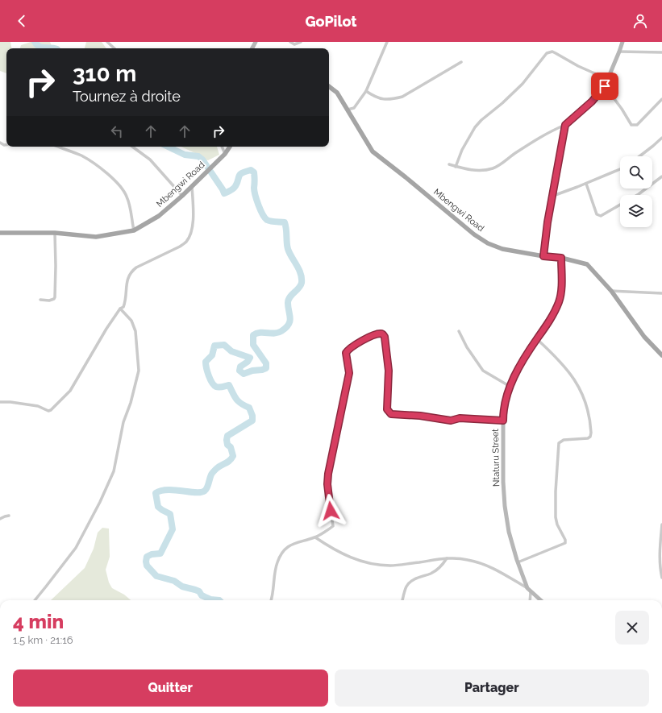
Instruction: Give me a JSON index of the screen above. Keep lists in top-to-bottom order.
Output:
{
  "streets": {
    "main road": ["Mbengwi Road"],
    "street": ["Ntaturu Street"]
  },
  "crossings": [
    ["Mbengwi Road", "Ntaturu Street"]
  ],
  "page": {
    "header": "GoPilot",
    "turn": ["310 m", "Tournez à droite"],
    "heading": ["4 min", "1.5 km · 21:16"],
    "buttons": ["Quitter", "Partager"]
  }
}
